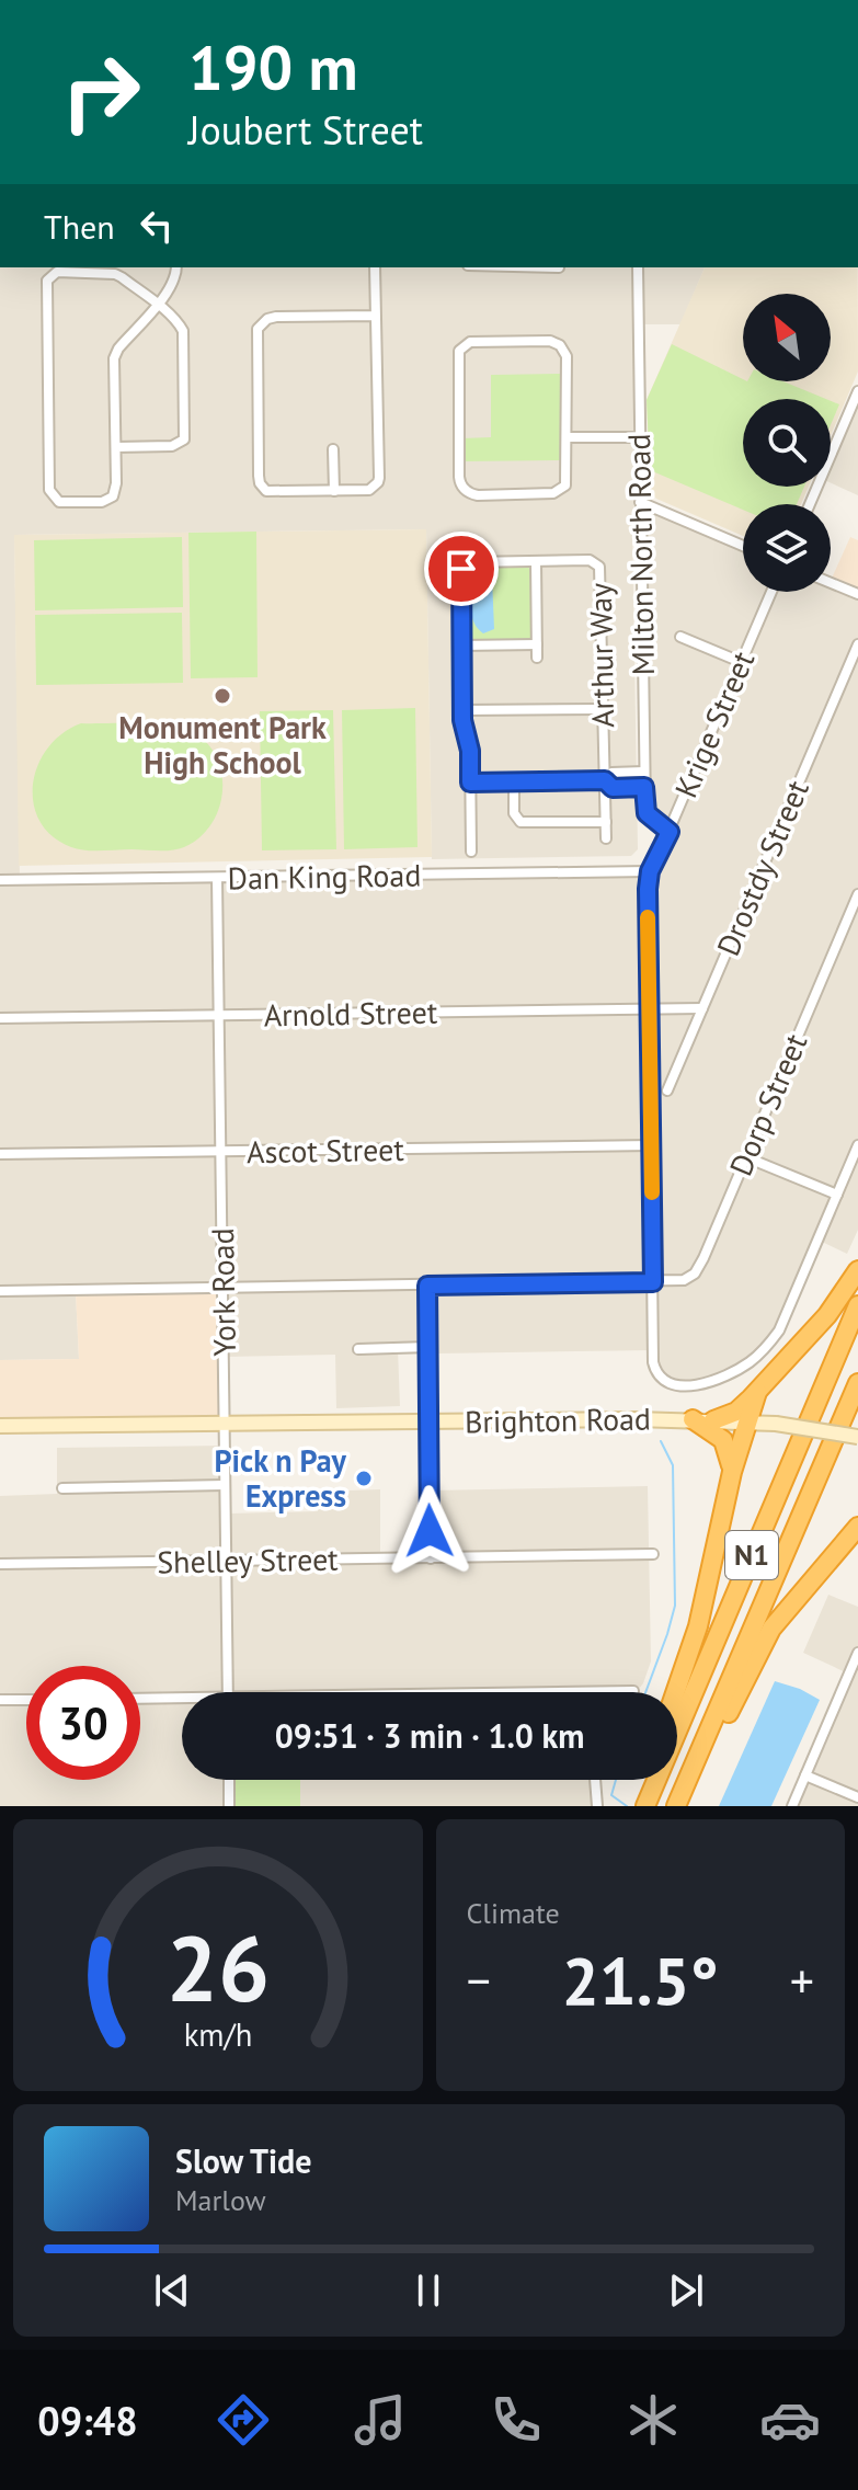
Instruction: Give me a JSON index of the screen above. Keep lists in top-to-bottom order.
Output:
{
  "streets": {
    "highway": ["N1"],
    "main road": ["Brighton Road"],
    "street": [
      "Milton North Road",
      "Arthur Way",
      "Krige Street",
      "Drostdy Street",
      "Dan King Road",
      "Arnold Street",
      "Dorp Street",
      "Ascot Street",
      "York Road",
      "Shelley Street"
    ]
  },
  "crossings": [
    ["Milton North Road", "Krige Street"],
    ["Krige Street", "Dan King Road"],
    ["Drostdy Street", "Arnold Street"],
    ["Dan King Road", "York Road"],
    ["Arnold Street", "York Road"],
    ["Ascot Street", "York Road"],
    ["York Road", "Brighton Road"],
    ["York Road", "Shelley Street"]
  ],
  "places": ["Monument Park High School", "Pick n Pay Express"],
  "north": "top left",
  "page": {
    "turn": ["190 m", "Joubert Street"],
    "then": "Then",
    "limit": "30",
    "trip": "09:51 · 3 min · 1.0 km",
    "tile": "Climate",
    "heat": ["−", "21.5°", "+"],
    "song": ["Slow Tide", "Marlow"],
    "tabs": "09:48",
    "gauge": ["26", "km/h"]
  }
}
